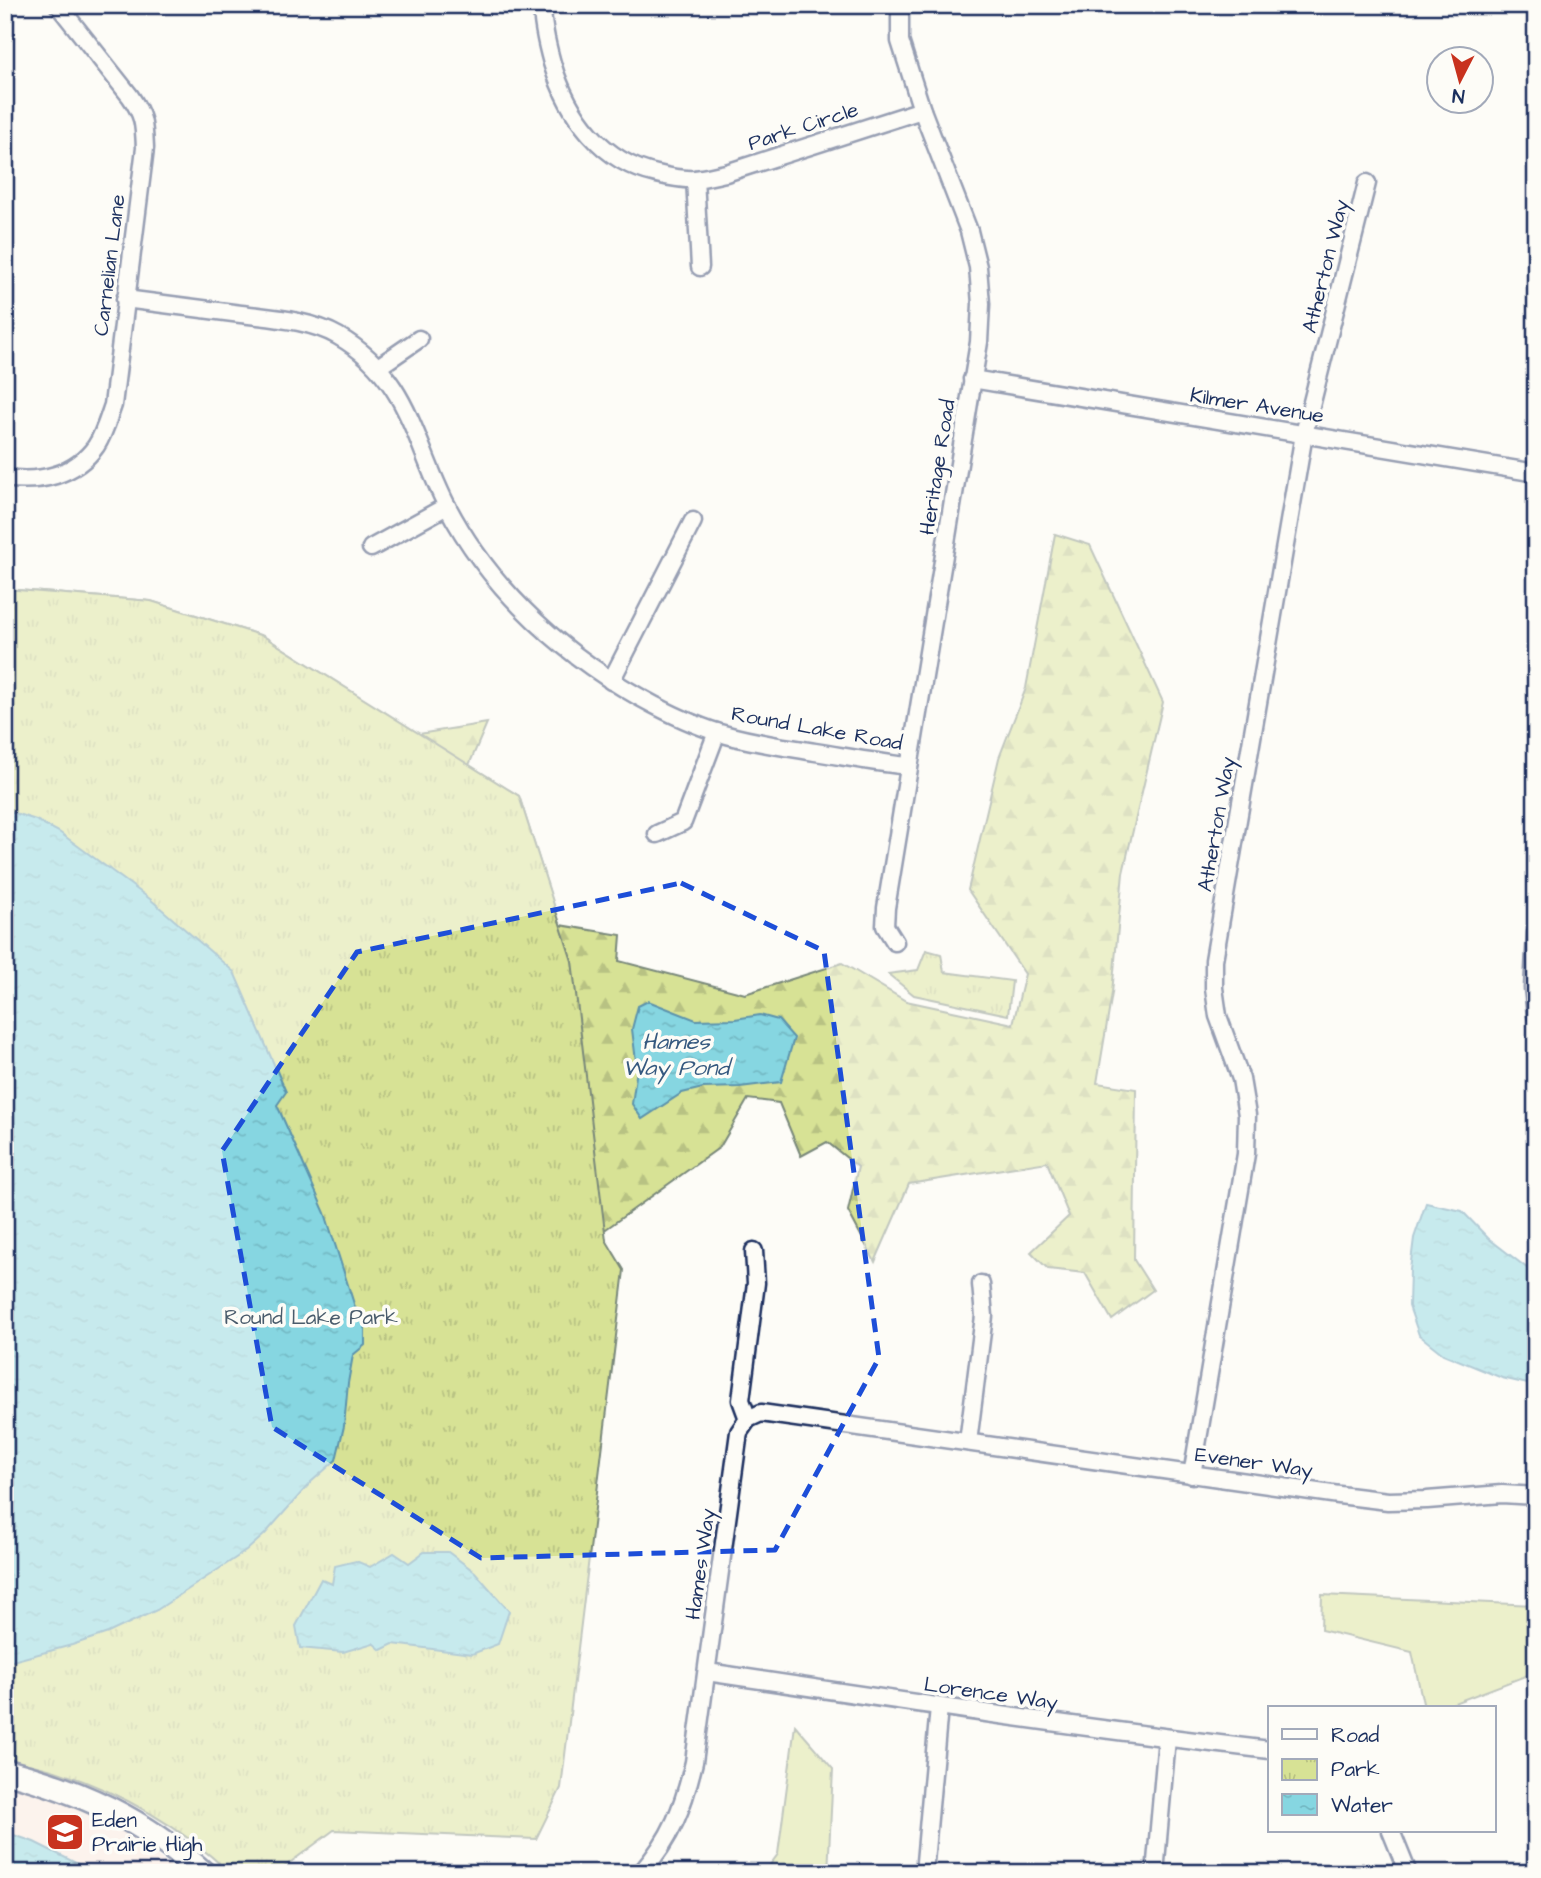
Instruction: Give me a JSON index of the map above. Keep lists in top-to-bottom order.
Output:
{
  "streets": {
    "street": [
      "Park Circle",
      "Carnelian Lane",
      "Atherton Way",
      "Kilmer Avenue",
      "Heritage Road",
      "Round Lake Road",
      "Evener Way",
      "Hames Way",
      "Lorence Way"
    ]
  },
  "crossings": [
    ["Park Circle", "Heritage Road"],
    ["Carnelian Lane", "Round Lake Road"],
    ["Atherton Way", "Kilmer Avenue"],
    ["Atherton Way", "Evener Way"],
    ["Kilmer Avenue", "Heritage Road"],
    ["Heritage Road", "Round Lake Road"],
    ["Evener Way", "Hames Way"],
    ["Hames Way", "Lorence Way"]
  ],
  "water": ["Hames Way Pond"],
  "parks": ["Round Lake Park"],
  "places": {
    "school or university": ["Eden Prairie High"]
  },
  "legend": ["Road", "Park", "Water"],
  "north": "bottom"
}
